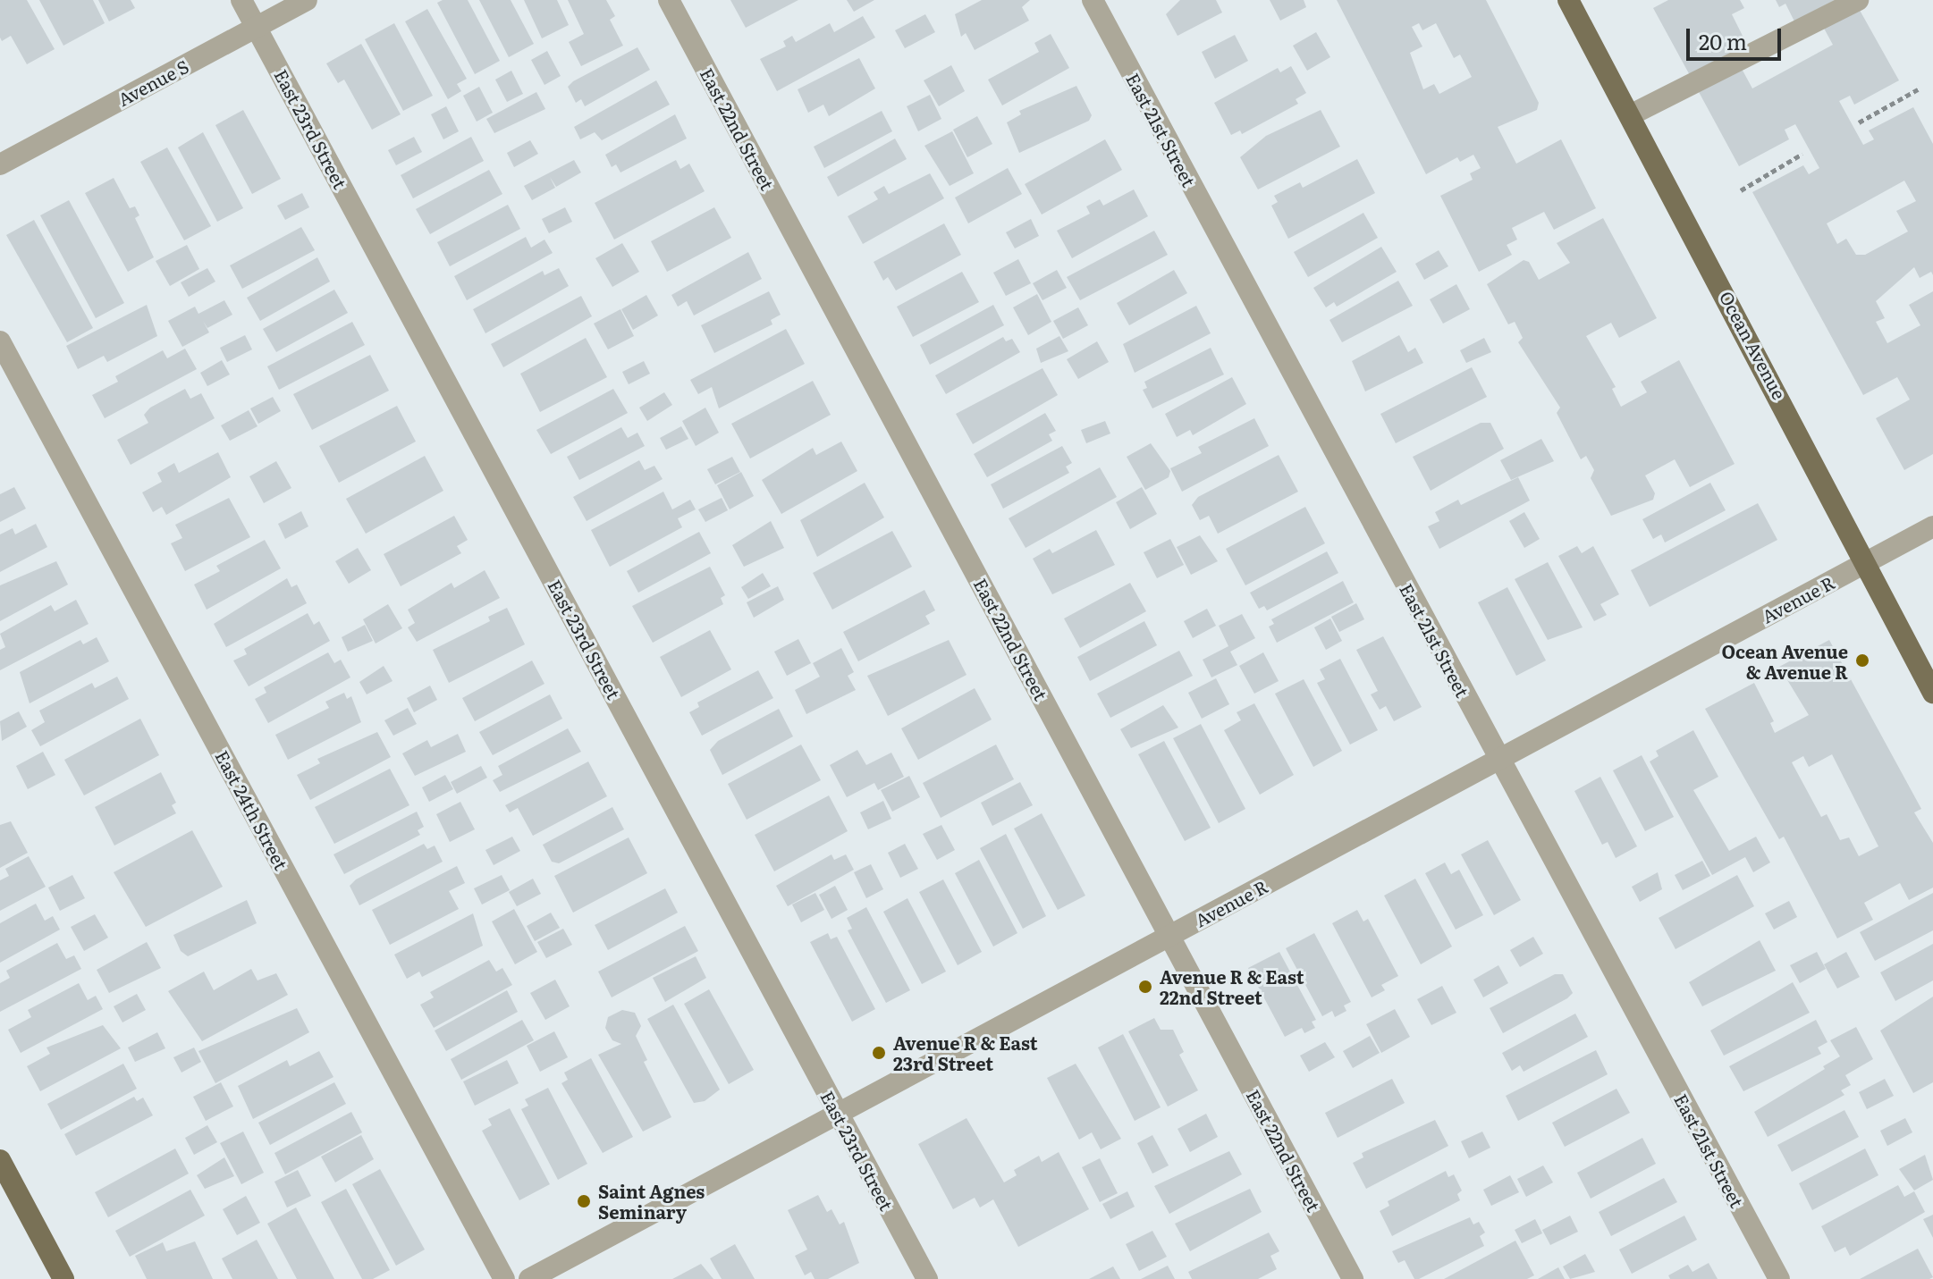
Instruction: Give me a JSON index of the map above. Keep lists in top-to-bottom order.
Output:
{
  "streets": {
    "main road": ["Ocean Avenue"],
    "street": [
      "Avenue S",
      "East 23rd Street",
      "East 22nd Street",
      "East 21st Street",
      "Avenue R",
      "East 24th Street"
    ]
  },
  "crossings": [
    ["Avenue S", "East 23rd Street"],
    ["East 23rd Street", "Avenue R"],
    ["East 22nd Street", "Avenue R"],
    ["East 21st Street", "Avenue R"],
    ["Ocean Avenue", "Avenue R"]
  ],
  "places": [
    "Ocean Avenue & Avenue R",
    "Avenue R & East 22nd Street",
    "Avenue R & East 23rd Street",
    "Saint Agnes Seminary"
  ],
  "scale_bar": "20 m"
}
